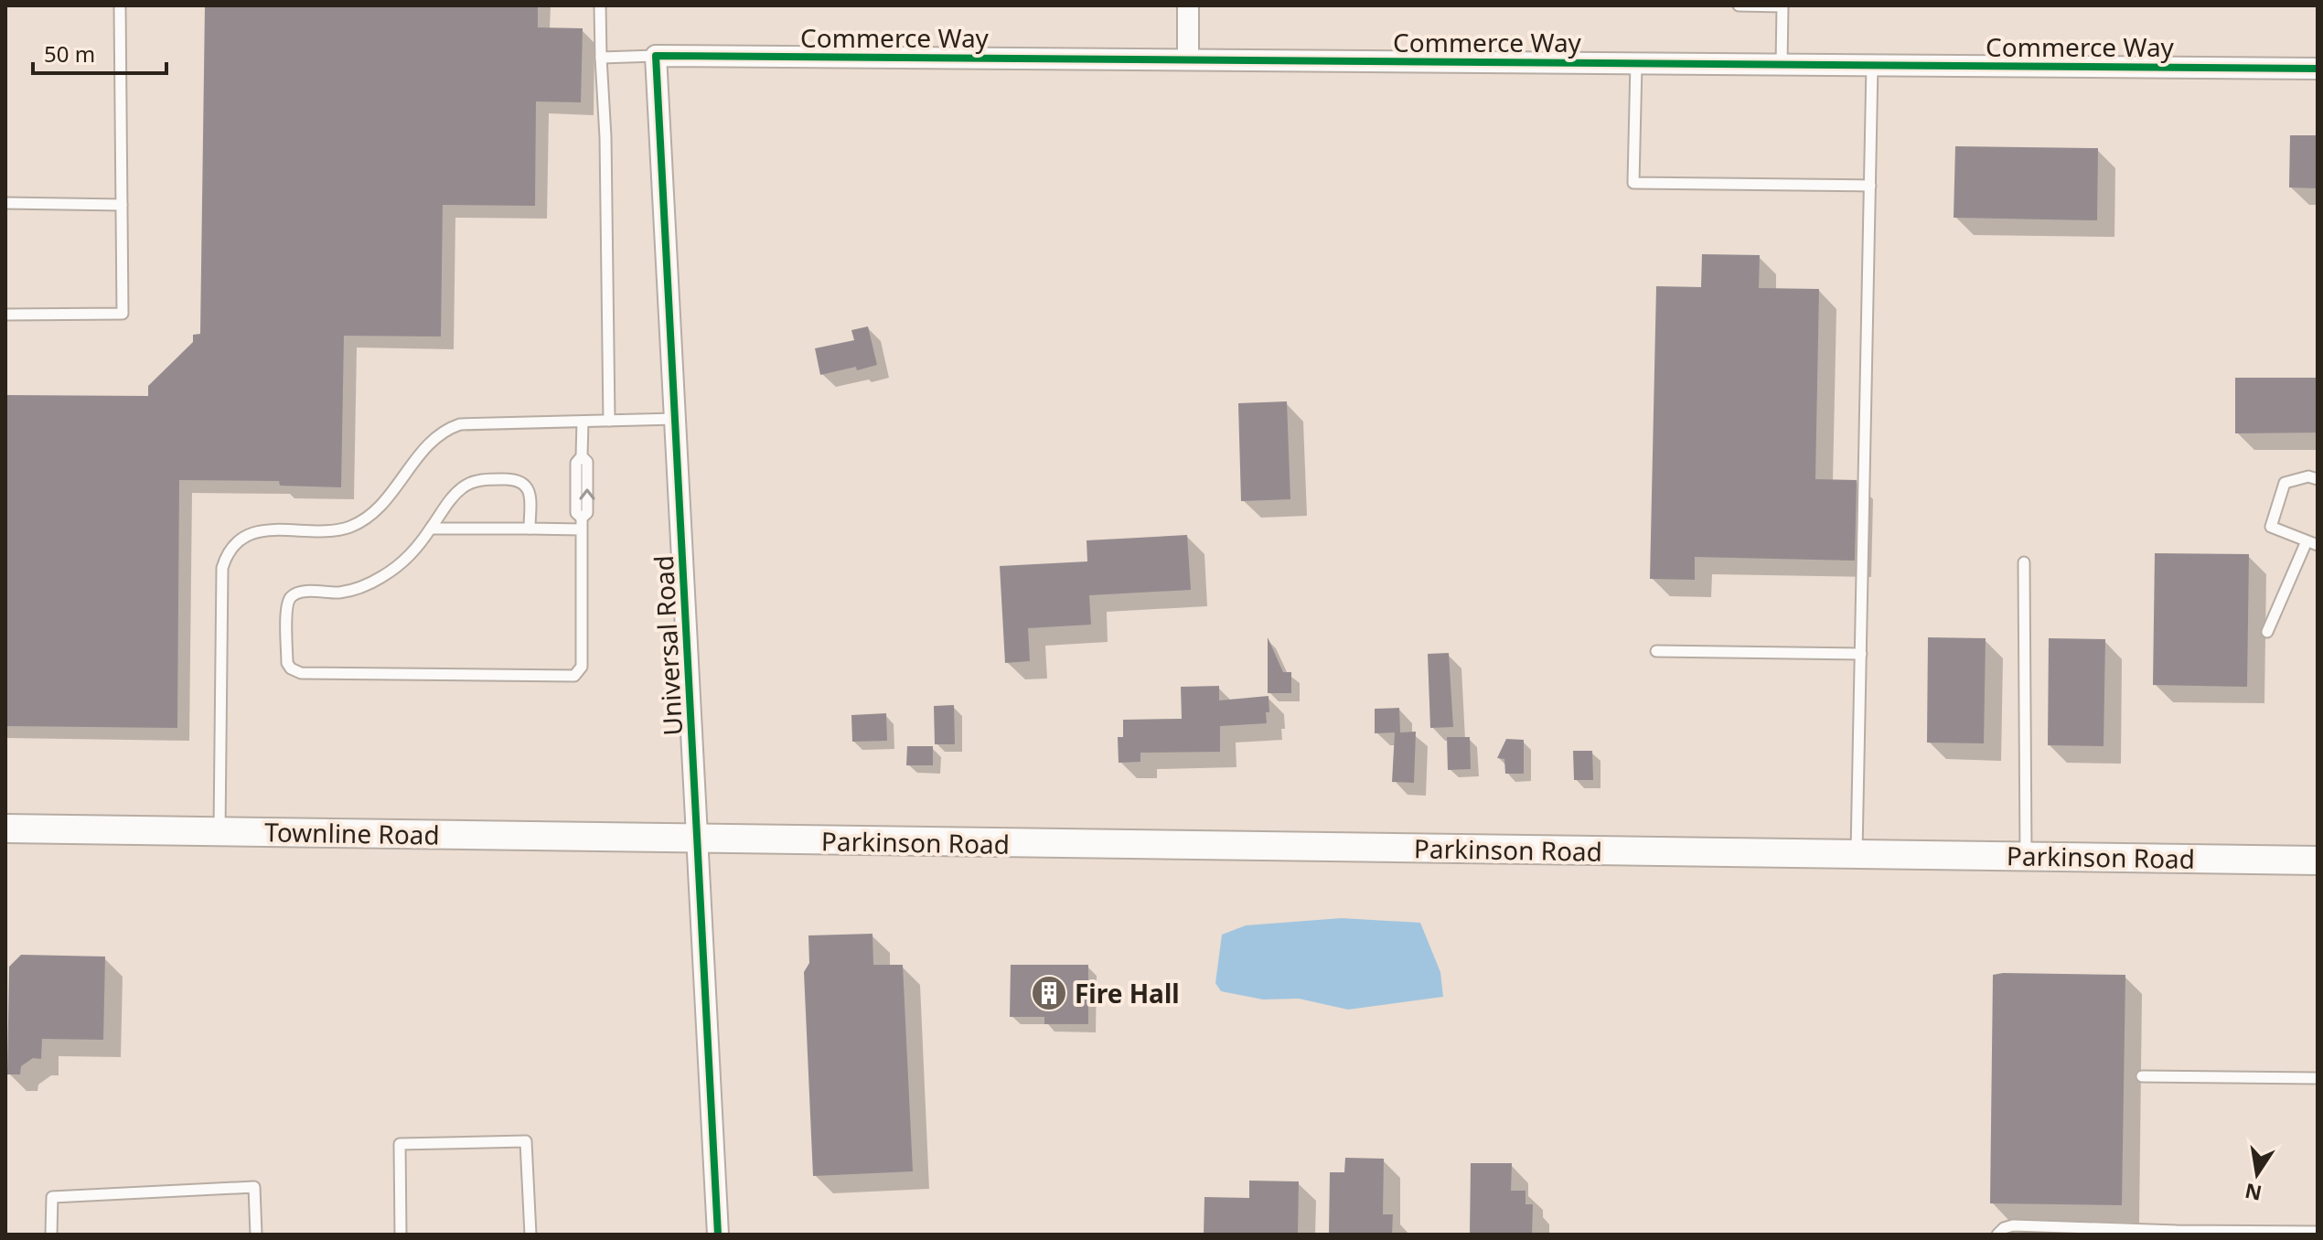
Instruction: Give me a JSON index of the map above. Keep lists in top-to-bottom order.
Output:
{
  "streets": {
    "main road": ["Townline Road", "Parkinson Road"],
    "street": ["Commerce Way", "Universal Road"]
  },
  "crossings": [
    ["Commerce Way", "Universal Road"],
    ["Universal Road", "Townline Road"],
    ["Universal Road", "Parkinson Road"],
    ["Townline Road", "Parkinson Road"]
  ],
  "places": {
    "building": ["Fire Hall"]
  },
  "scale_bar": "50 m",
  "north": "bottom"
}
